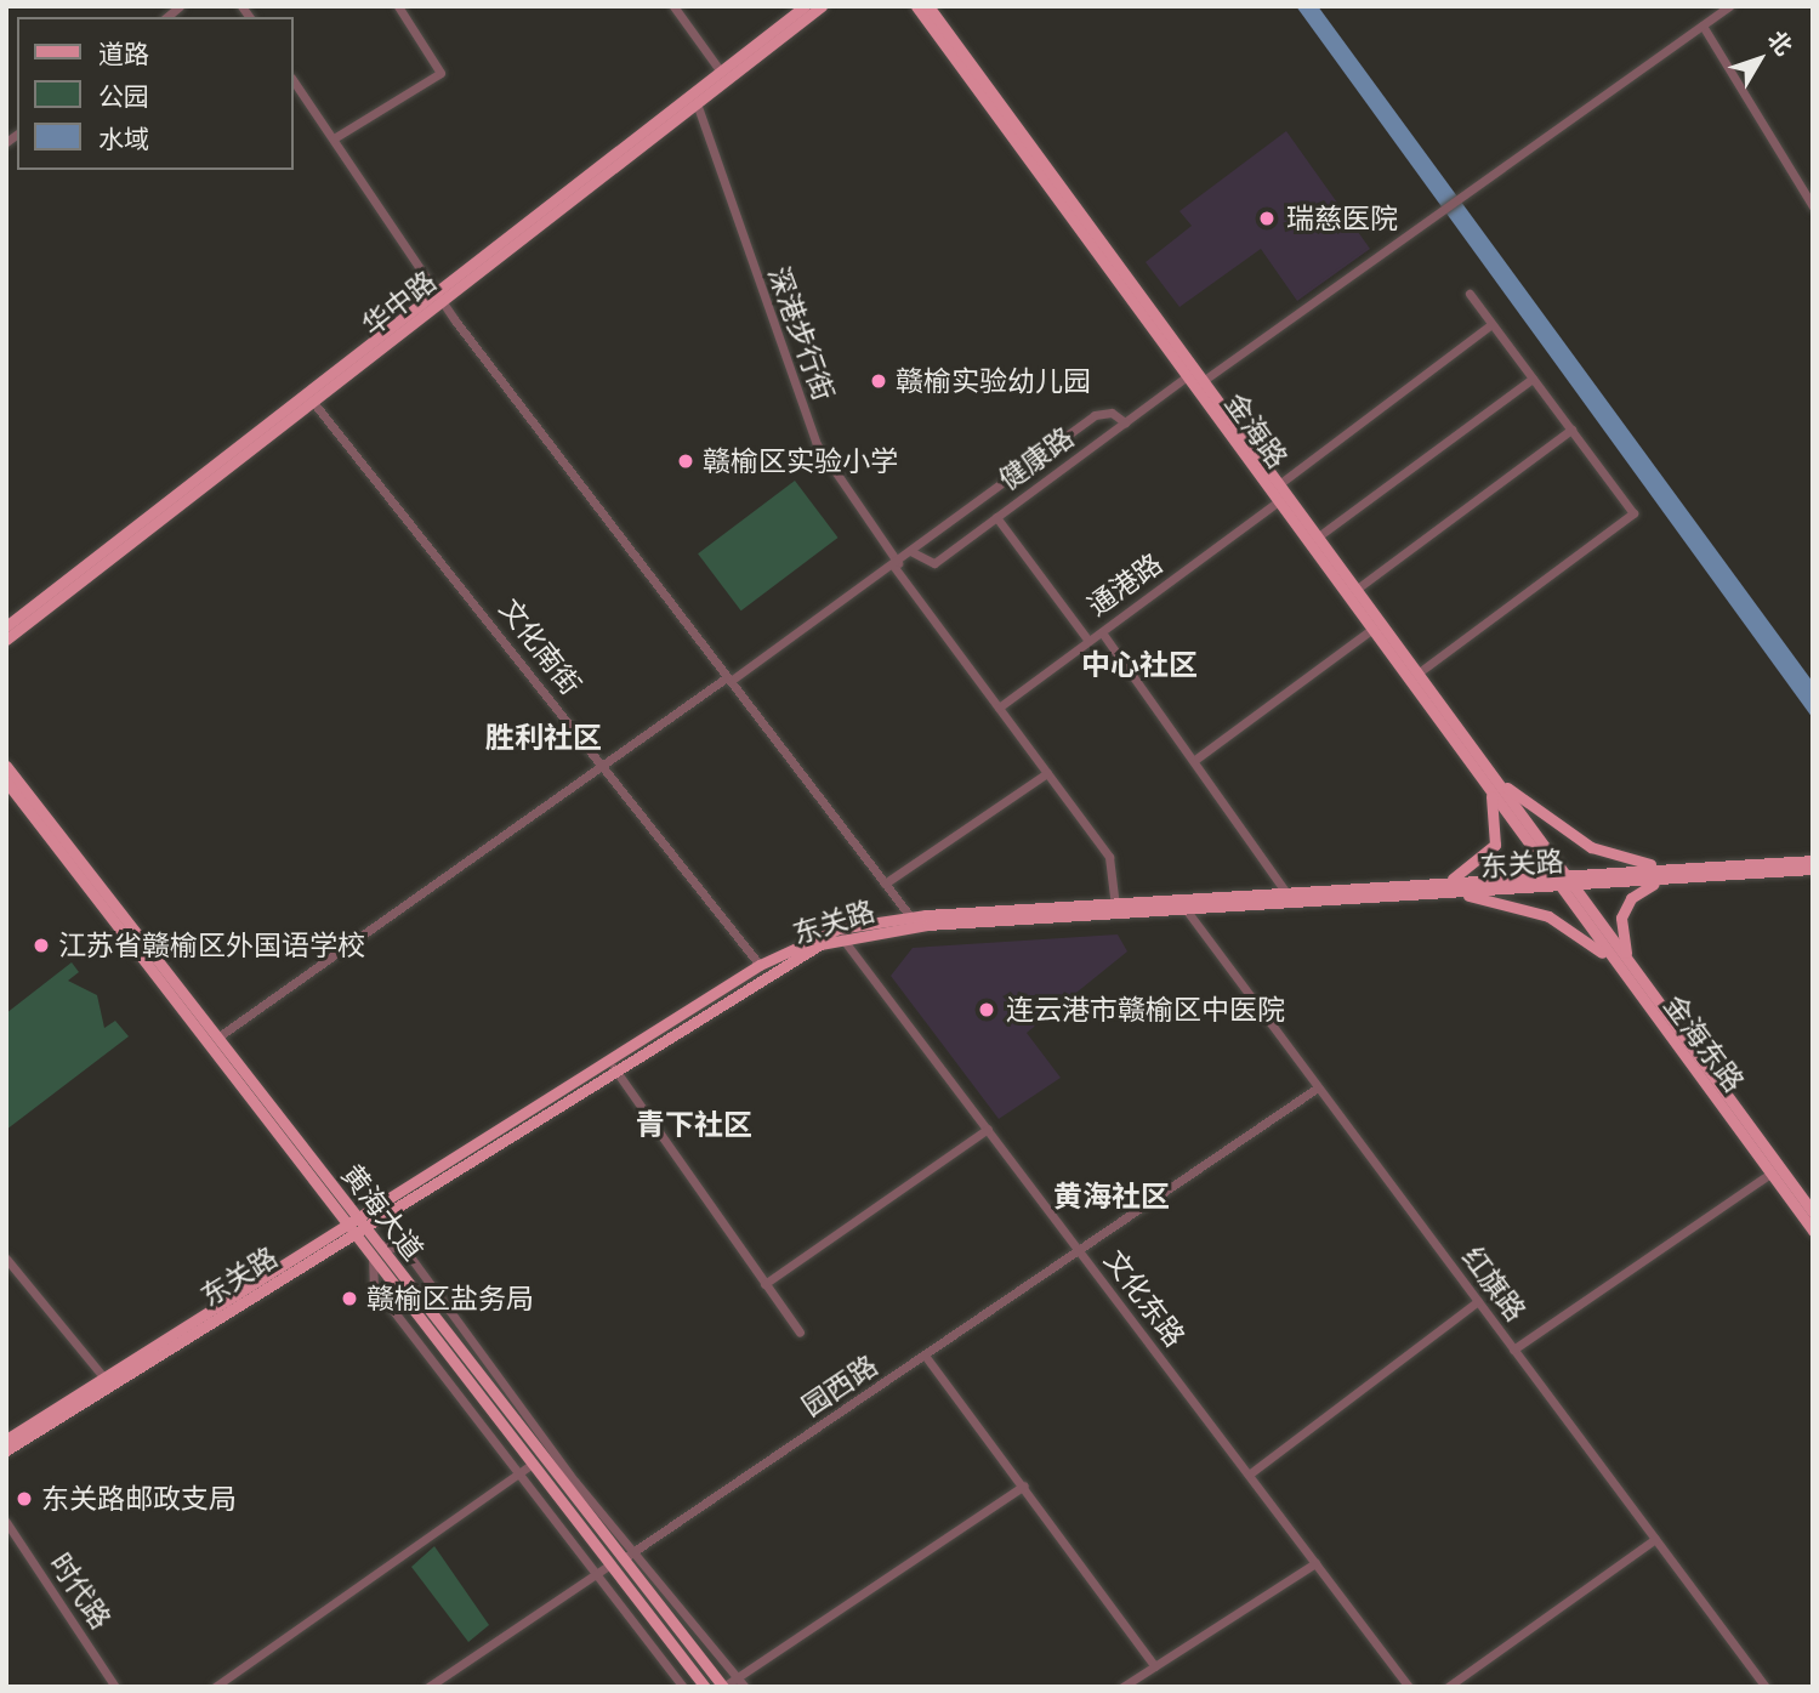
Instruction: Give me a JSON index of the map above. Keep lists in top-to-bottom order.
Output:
{
  "streets": {
    "main road": [
      "华中路",
      "金海路",
      "东关路",
      "金海东路",
      "黄海大道"
    ],
    "street": [
      "深港步行街",
      "健康路",
      "通港路",
      "文化南街",
      "红旗路",
      "文化东路",
      "园西路",
      "时代路"
    ]
  },
  "crossings": [
    ["华中路", "深港步行街"],
    ["华中路", "文化南街"],
    ["深港步行街", "通港路"],
    ["深港步行街", "东关路"],
    ["金海路", "健康路"],
    ["金海路", "通港路"],
    ["金海路", "东关路"],
    ["金海路", "金海东路"],
    ["文化南街", "东关路"],
    ["东关路", "金海东路"],
    ["东关路", "黄海大道"],
    ["东关路", "红旗路"],
    ["东关路", "文化东路"],
    ["黄海大道", "园西路"],
    ["红旗路", "园西路"],
    ["文化东路", "园西路"]
  ],
  "districts": [
    "中心社区",
    "胜利社区",
    "青下社区",
    "黄海社区"
  ],
  "places": [
    "瑞慈医院",
    "赣榆实验幼儿园",
    "赣榆区实验小学",
    "江苏省赣榆区外国语学校",
    "连云港市赣榆区中医院",
    "赣榆区盐务局",
    "东关路邮政支局"
  ],
  "legend": ["道路", "公园", "水域"],
  "north": "top right"
}
